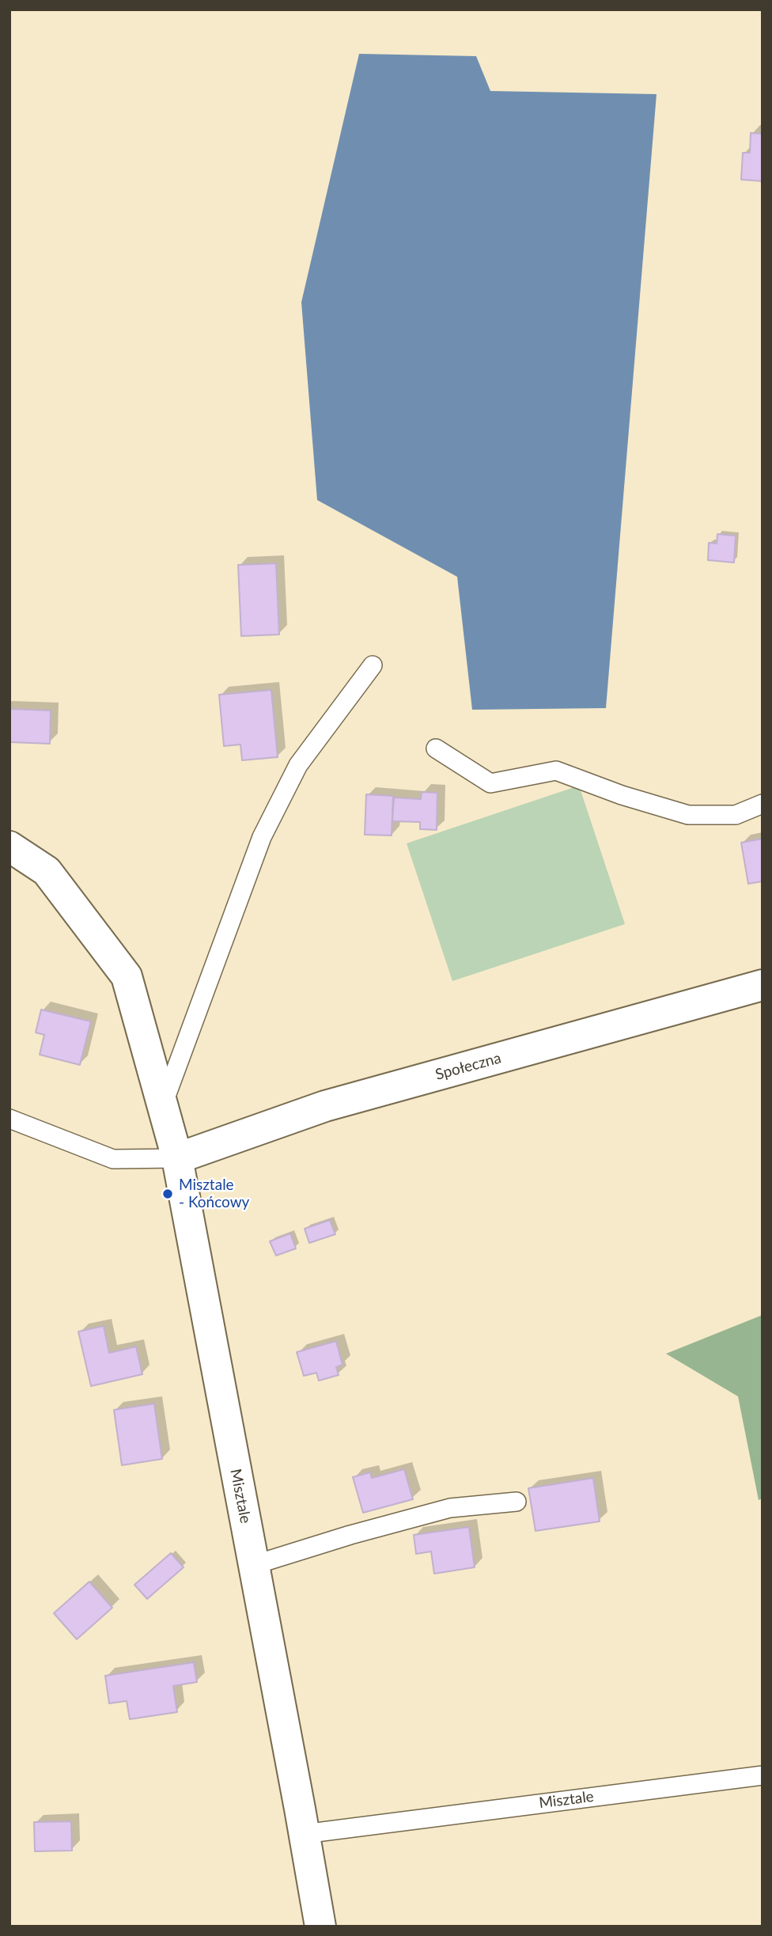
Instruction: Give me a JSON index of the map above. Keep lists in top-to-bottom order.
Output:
{
  "streets": {
    "street": ["Społeczna", "Misztale"]
  },
  "crossings": [
    ["Społeczna", "Misztale"]
  ],
  "places": ["Misztale - Końcowy"]
}
